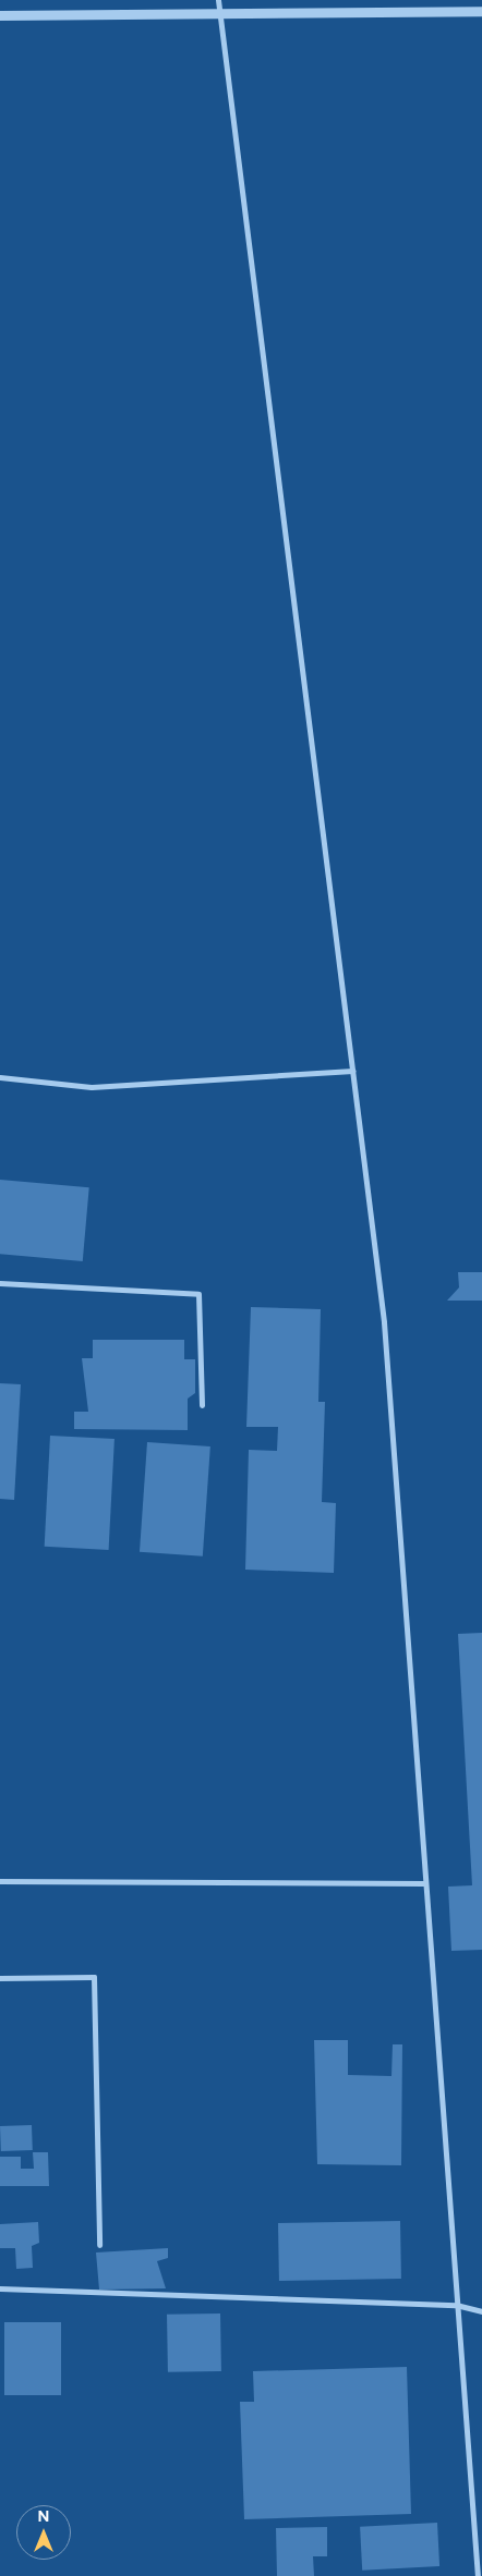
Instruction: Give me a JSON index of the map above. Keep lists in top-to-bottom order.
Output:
{
  "north": "top"
}
